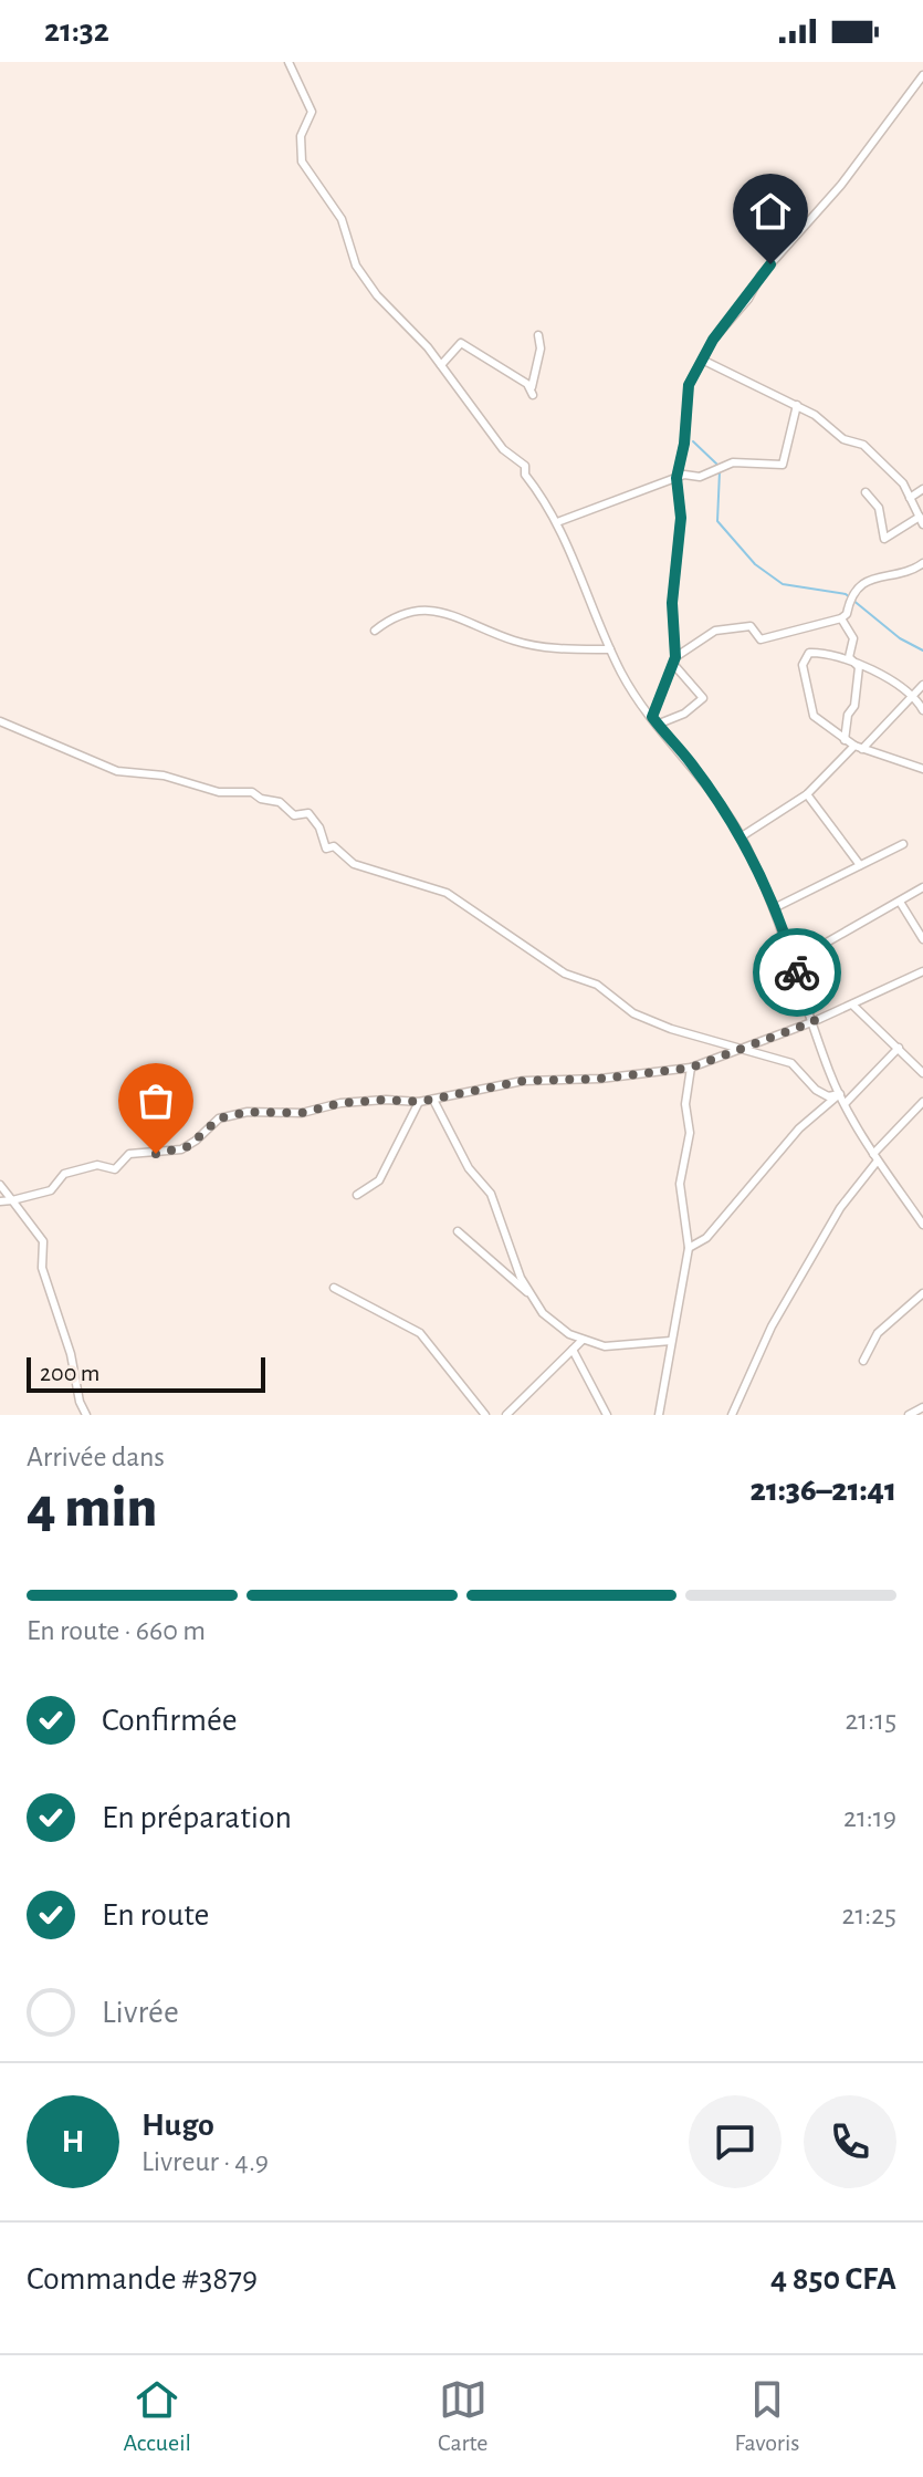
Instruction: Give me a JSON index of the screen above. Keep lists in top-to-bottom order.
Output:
{
  "scale_bar": "200 m",
  "page": {
    "status": "21:32",
    "scale": "200 m",
    "heading": ["4 min", "Arrivée dans", "21:36–21:41"],
    "panel": [
      "Hugo",
      "Livreur · 4.9",
      "Commande #3879",
      "4 850 CFA"
    ],
    "bar": "En route · 660 m",
    "list": [
      ["Confirmée", "21:15"],
      ["En préparation", "21:19"],
      ["En route", "21:25"],
      "Livrée"
    ],
    "round": "H",
    "tabs": ["Accueil", "Carte", "Favoris"]
  }
}
